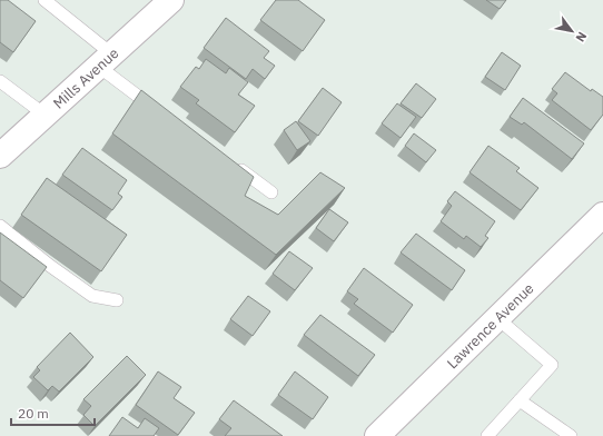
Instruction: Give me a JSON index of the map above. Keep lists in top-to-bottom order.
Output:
{
  "streets": {
    "street": ["Mills Avenue", "Lawrence Avenue"]
  },
  "scale_bar": "20 m",
  "north": "bottom right"
}
